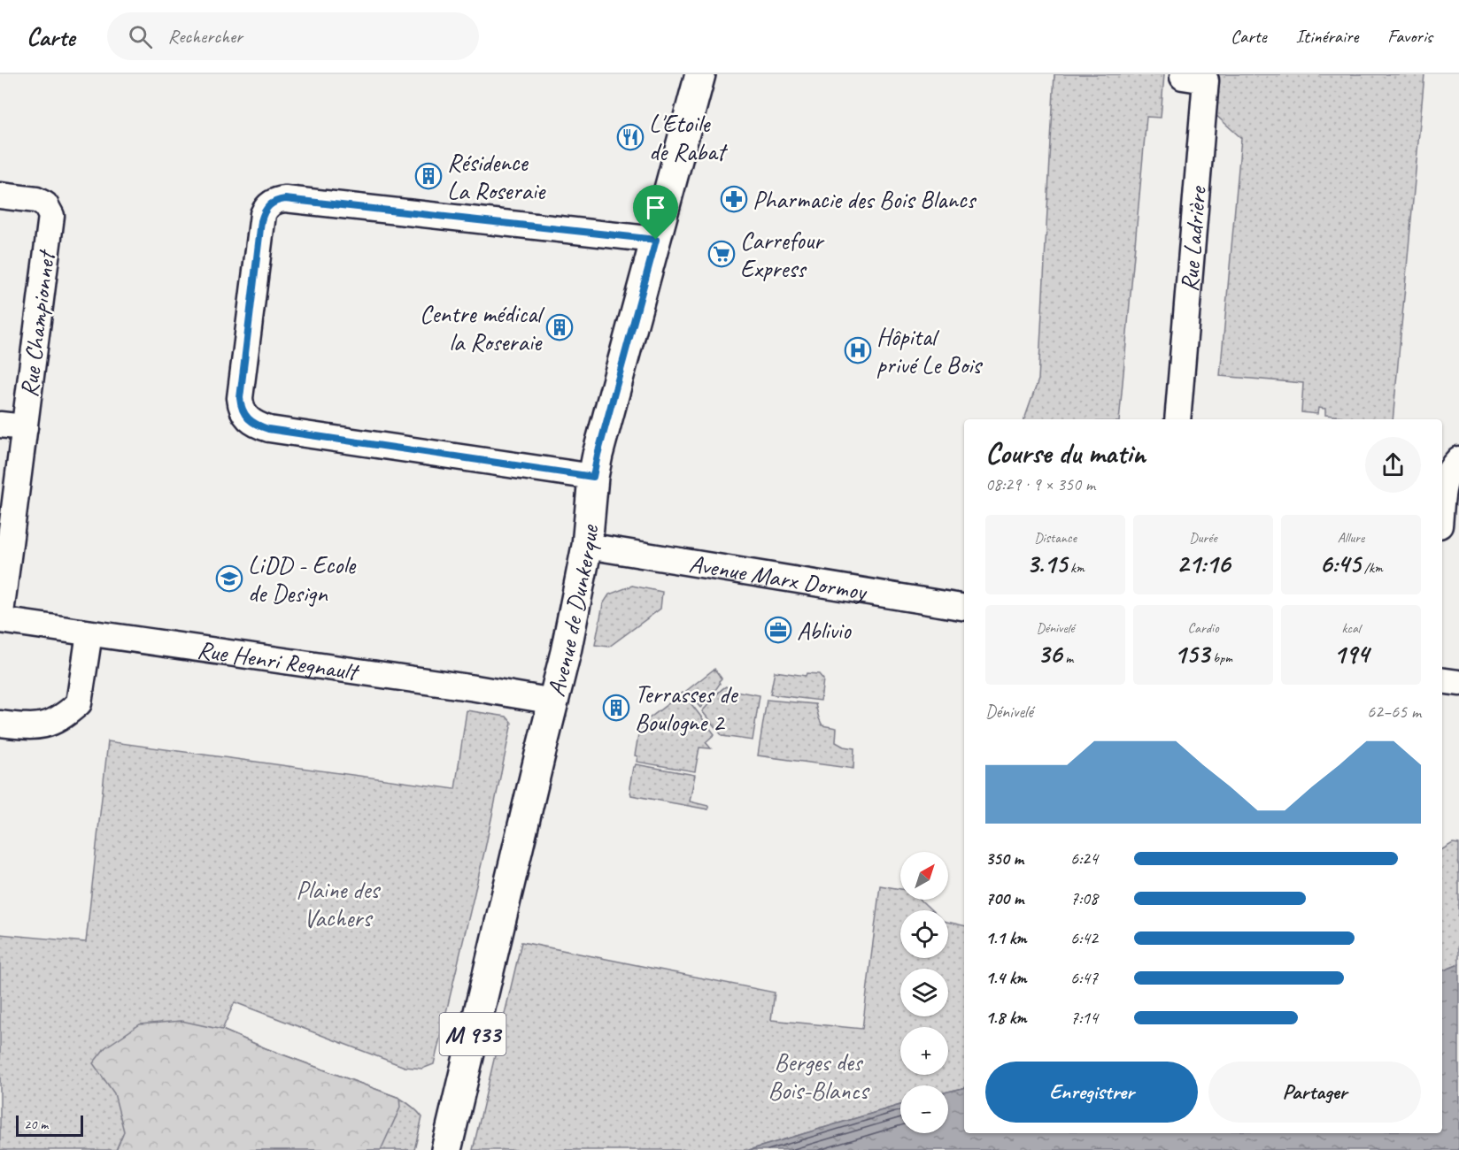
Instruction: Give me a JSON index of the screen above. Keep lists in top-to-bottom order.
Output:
{
  "streets": {
    "main road": ["Avenue de Dunkerque", "M 933"],
    "street": [
      "Rue Ladrière",
      "Rue Championnet",
      "Avenue Marx Dormoy",
      "Rue Henri Regnault"
    ]
  },
  "crossings": [
    ["Rue Championnet", "Rue Henri Regnault"],
    ["Avenue Marx Dormoy", "Avenue de Dunkerque"],
    ["Avenue de Dunkerque", "Rue Henri Regnault"]
  ],
  "parks": ["Plaine des Vachers", "Berges des Bois-Blancs"],
  "places": {
    "restaurant": ["L'Etoile de Rabat"],
    "building": ["Résidence La Roseraie", "Centre médical la Roseraie", "Terrasses de Boulogne 2"],
    "pharmacy": ["Pharmacie des Bois Blancs"],
    "supermarket": ["Carrefour Express"],
    "hospital": ["Hôpital privé Le Bois"],
    "school or university": ["LiDD - Ecole de Design"],
    "office": ["Ablivio"]
  },
  "scale_bar": "20 m",
  "north": "top right",
  "page": {
    "header": "Carte",
    "search": "Rechercher",
    "nav": ["Carte", "Itinéraire", "Favoris"],
    "heading": ["Course du matin", "08:29 · 9 × 350 m"],
    "stats": [
      ["Distance", "3.15 km"],
      ["Durée", "21:16"],
      ["Allure", "6:45 /km"],
      ["Dénivelé", "36 m"],
      ["Cardio", "153 bpm"],
      ["kcal", "194"]
    ],
    "chart": ["Dénivelé", "62–65 m"],
    "list": [
      {
        "name": "350 m",
        "note": "6:24"
      },
      {
        "name": "700 m",
        "note": "7:08"
      },
      {
        "name": "1.1 km",
        "note": "6:42"
      },
      {
        "name": "1.4 km",
        "note": "6:47"
      },
      {
        "name": "1.8 km",
        "note": "7:14"
      }
    ],
    "map_buttons": ["+", "−"],
    "buttons": ["Enregistrer", "Partager"],
    "scale": "20 m"
  }
}
